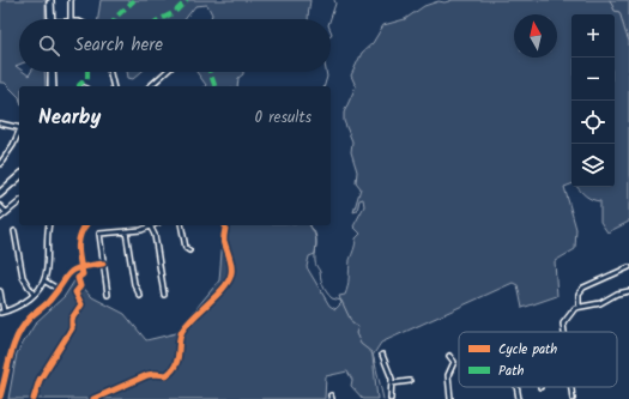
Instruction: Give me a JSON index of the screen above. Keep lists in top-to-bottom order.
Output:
{
  "legend": ["Cycle path", "Path"],
  "north": "top",
  "page": {
    "map_buttons": ["+", "−"],
    "search": "Search here",
    "heading": ["Nearby", "0 results"]
  }
}
